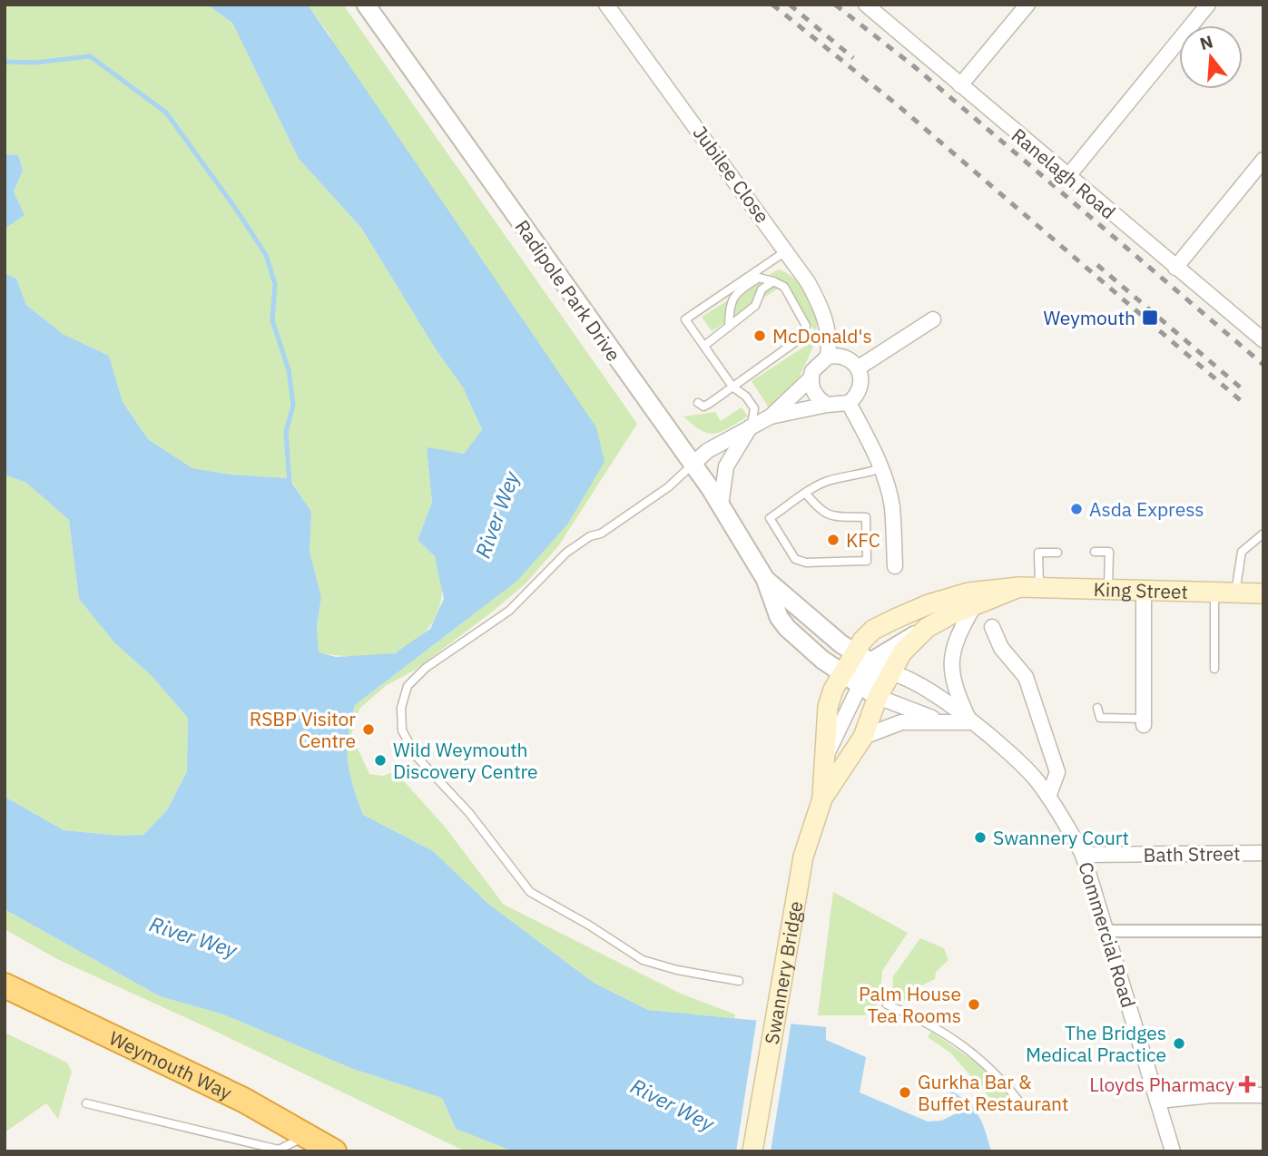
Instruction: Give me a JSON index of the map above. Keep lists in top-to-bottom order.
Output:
{
  "streets": {
    "highway": ["Weymouth Way"],
    "main road": ["King Street", "Swannery Bridge"],
    "street": [
      "Ranelagh Road",
      "Jubilee Close",
      "Radipole Park Drive",
      "Bath Street",
      "Commercial Road"
    ]
  },
  "crossings": [
    ["Radipole Park Drive", "Commercial Road"],
    ["King Street", "Commercial Road"],
    ["King Street", "Swannery Bridge"],
    ["Bath Street", "Commercial Road"],
    ["Commercial Road", "Swannery Bridge"]
  ],
  "water": ["River Wey"],
  "places": {
    "transit": ["Weymouth"],
    "other": [
      "McDonald's",
      "Asda Express",
      "KFC",
      "RSBP Visitor Centre",
      "Wild Weymouth Discovery Centre",
      "Swannery Court",
      "Palm House Tea Rooms",
      "The Bridges Medical Practice",
      "Gurkha Bar & Buffet Restaurant"
    ],
    "health": ["Lloyds Pharmacy"]
  },
  "north": "top"
}
